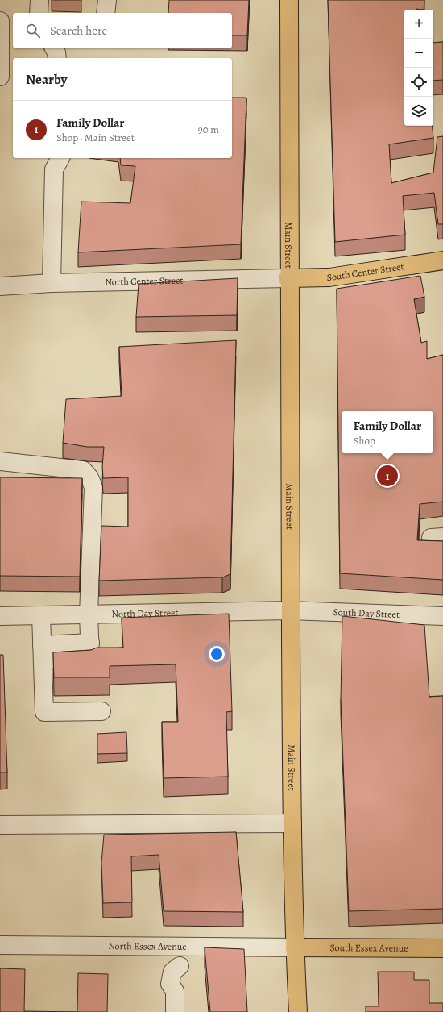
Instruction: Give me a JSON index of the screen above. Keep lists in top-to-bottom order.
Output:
{
  "streets": {
    "main road": ["Main Street", "South Center Street", "South Essex Avenue"],
    "street": [
      "North Center Street",
      "South Day Street",
      "North Day Street",
      "North Essex Avenue"
    ]
  },
  "crossings": [
    ["Main Street", "South Center Street"],
    ["Main Street", "North Center Street"],
    ["Main Street", "South Day Street"],
    ["Main Street", "North Day Street"],
    ["Main Street", "North Essex Avenue"],
    ["Main Street", "South Essex Avenue"],
    ["South Center Street", "North Center Street"],
    ["South Day Street", "North Day Street"],
    ["North Essex Avenue", "South Essex Avenue"]
  ],
  "page": {
    "map_buttons": ["+", "−"],
    "search": "Search here",
    "heading": "Nearby",
    "list": [
      {
        "mark": "1",
        "name": "Family Dollar",
        "note": "Shop · Main Street",
        "value": "90 m"
      }
    ],
    "popup": ["Family Dollar", "Shop"],
    "pins": "1"
  }
}
